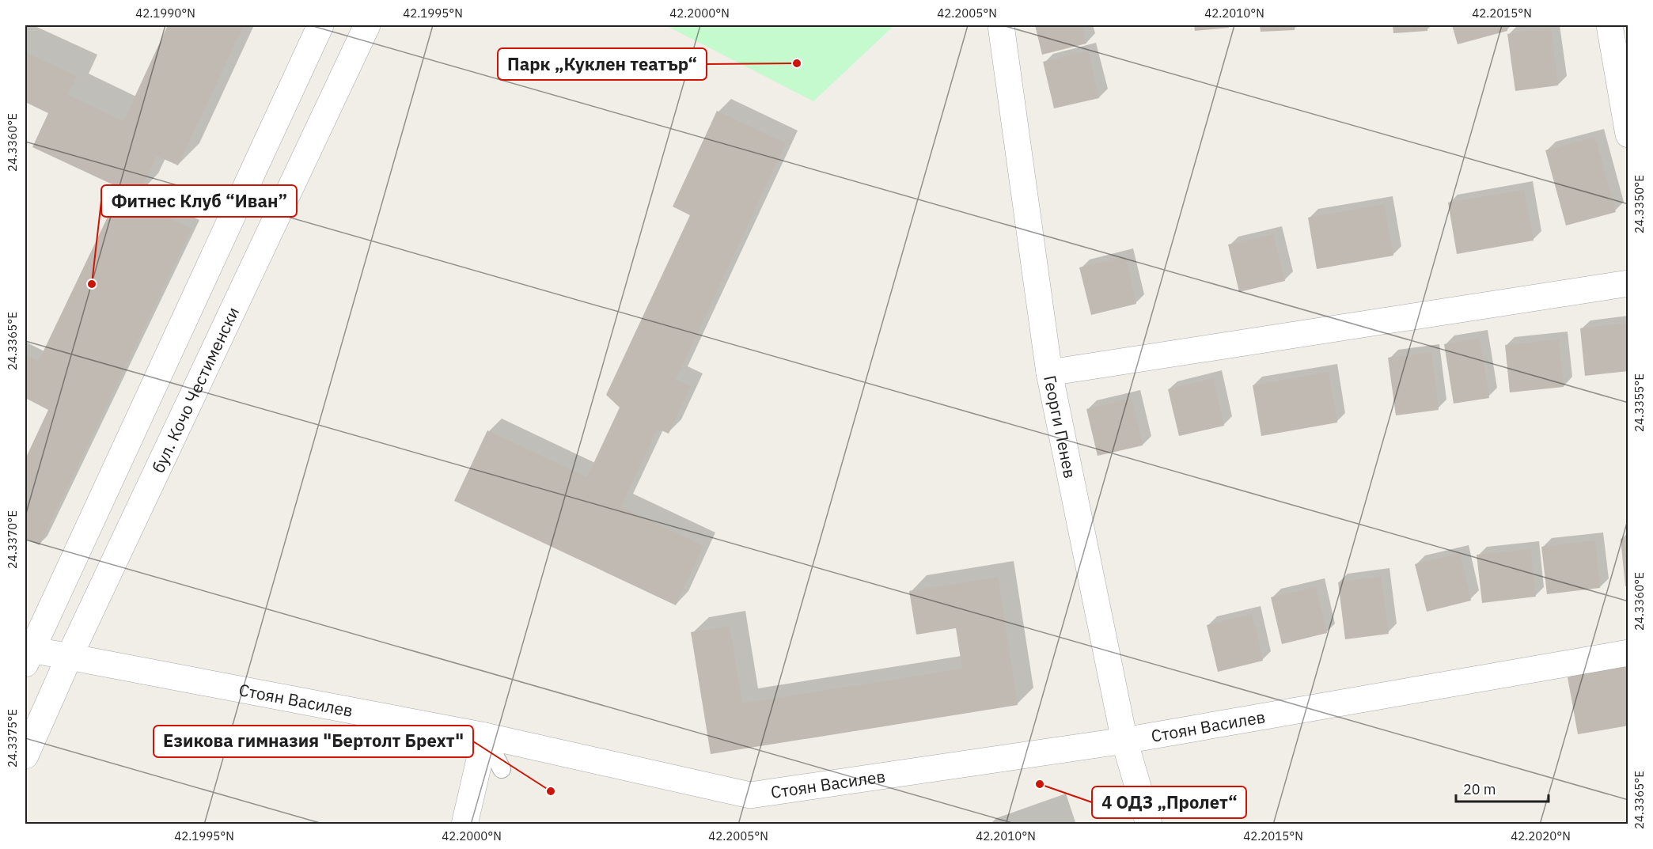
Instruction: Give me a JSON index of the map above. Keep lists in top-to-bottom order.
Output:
{
  "streets": {
    "street": ["бул. Кочо Честименски", "Георги Пенев", "Стоян Василев"]
  },
  "crossings": [
    ["бул. Кочо Честименски", "Стоян Василев"],
    ["Георги Пенев", "Стоян Василев"]
  ],
  "places": [
    "Парк „Куклен театър“",
    "Фитнес Клуб “Иван”",
    "4 ОДЗ „Пролет“",
    "Езикова гимназия \"Бертолт Брехт\""
  ],
  "scale_bar": "20 m",
  "coordinates": [
    "42.1990°N",
    "42.1995°N",
    "42.2000°N",
    "42.2005°N",
    "42.2010°N",
    "42.2015°N",
    "24.3360°E",
    "24.3350°E",
    "24.3365°E",
    "24.3355°E",
    "24.3370°E",
    "24.3375°E",
    "42.2020°N"
  ]
}
